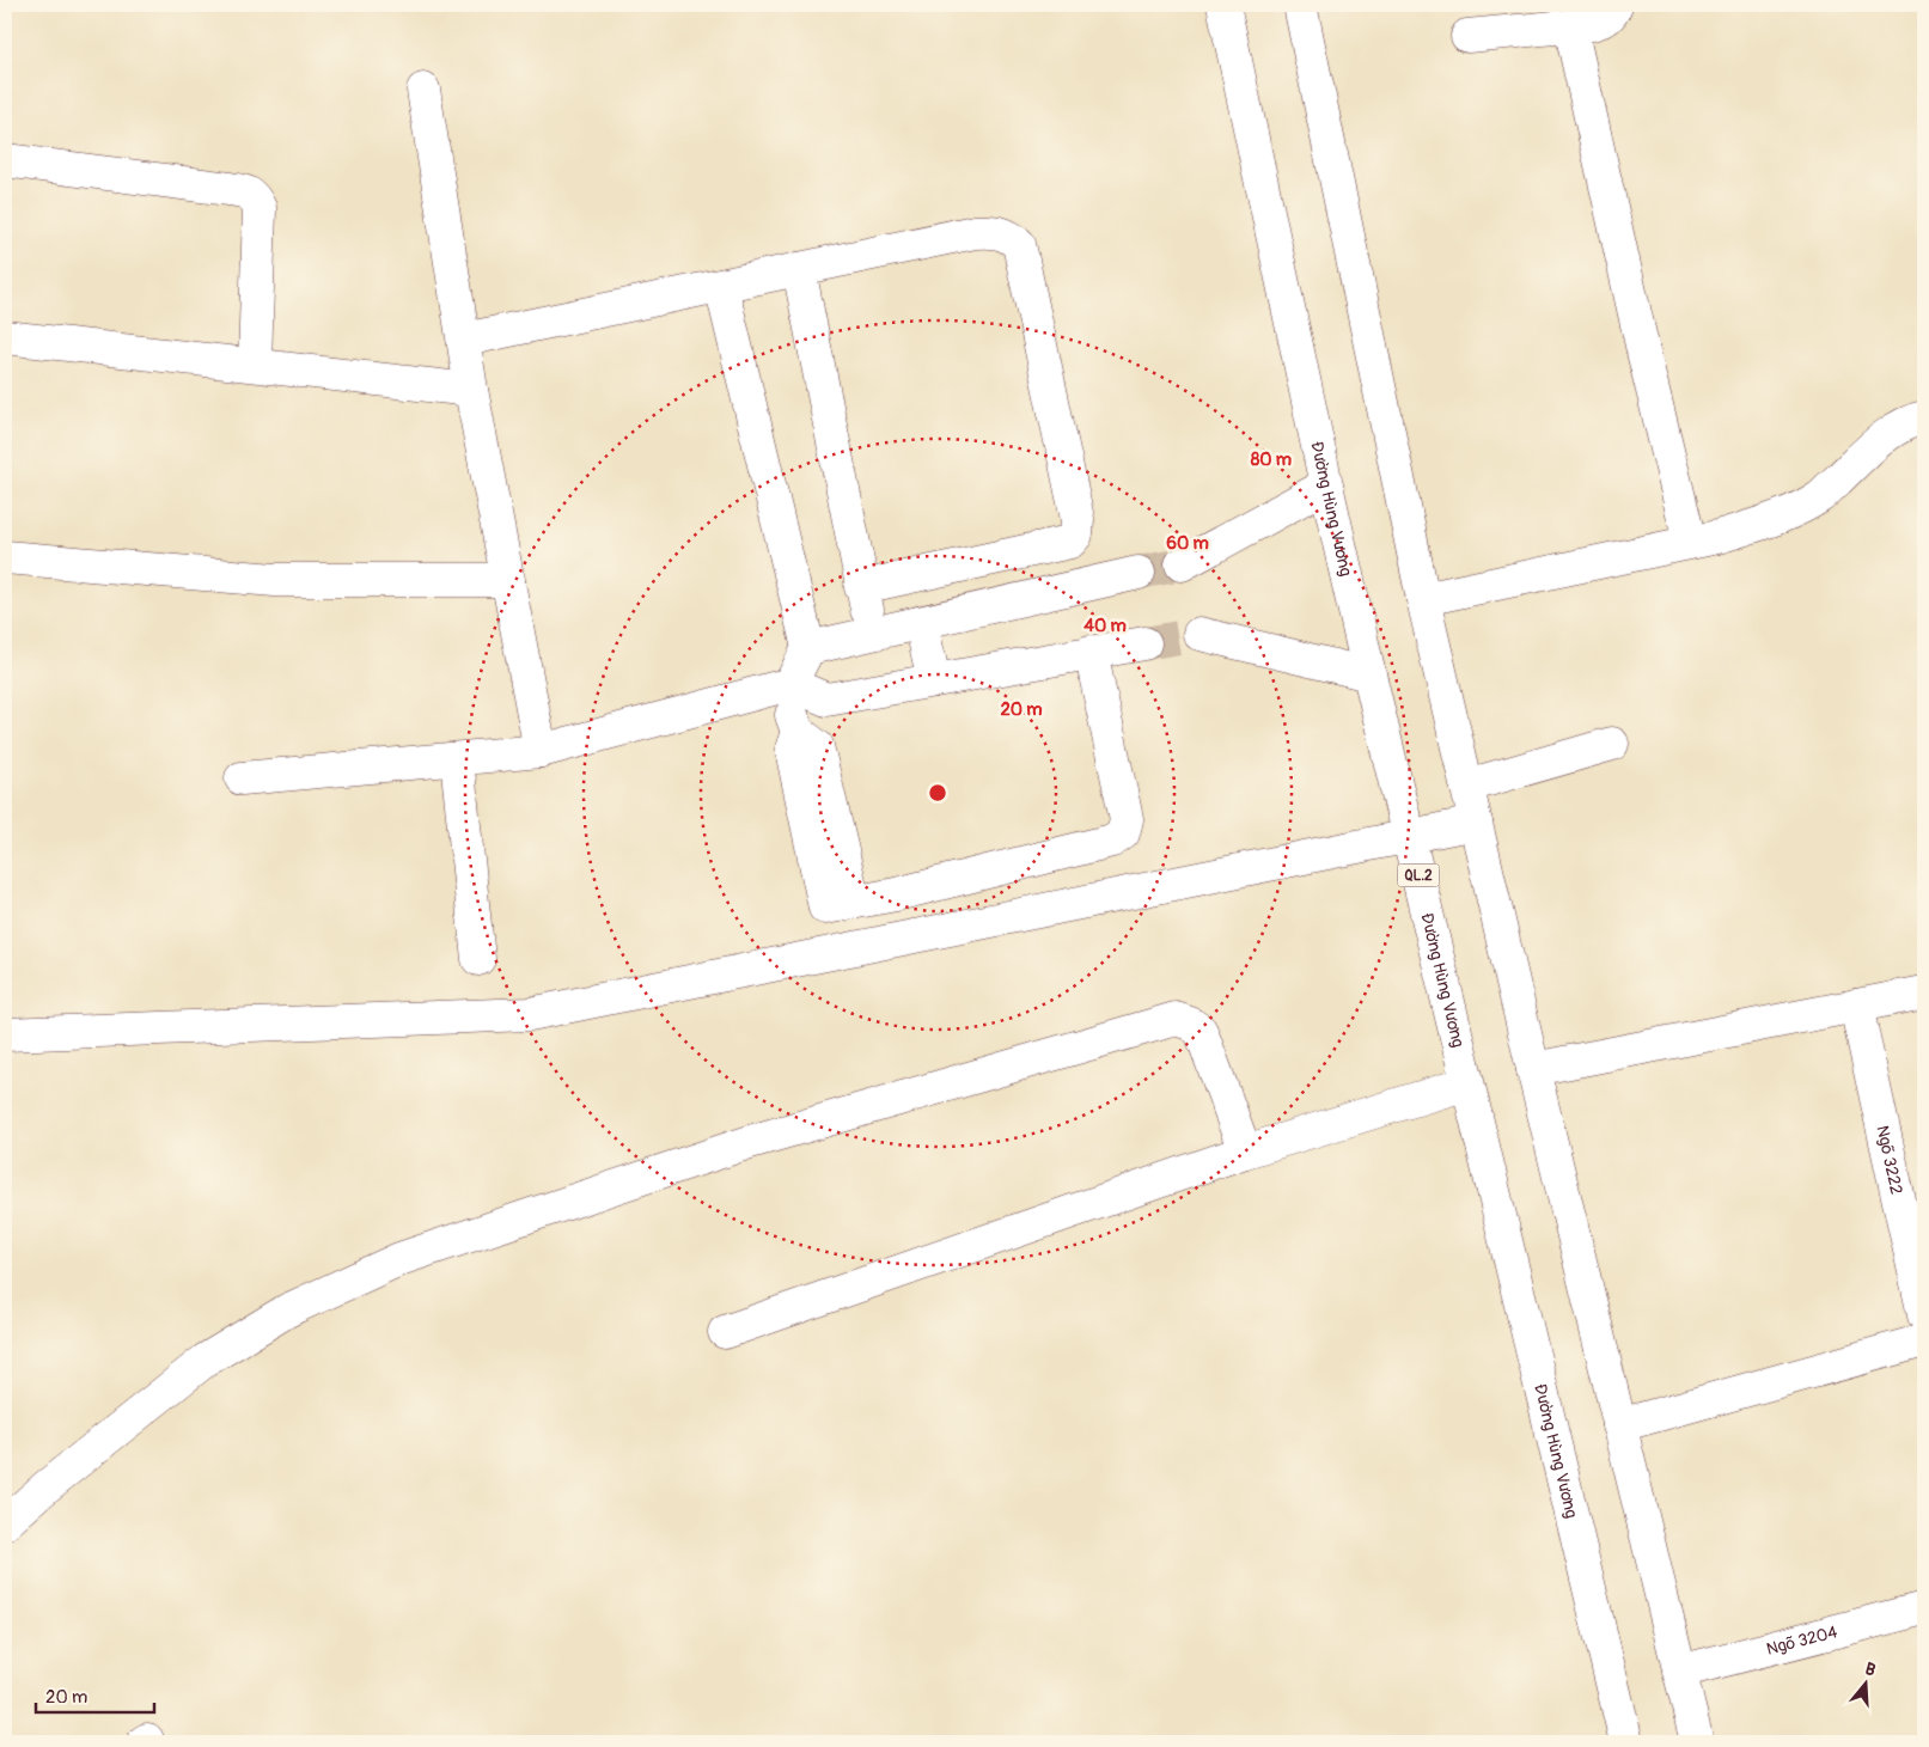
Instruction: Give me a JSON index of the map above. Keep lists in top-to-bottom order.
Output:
{
  "streets": {
    "main road": [
      "Đường Hùng Vương",
      "QL.2",
      "Ngõ 3222",
      "Ngõ 3204"
    ]
  },
  "scale_bar": "20 m",
  "north": "top",
  "rings": [
    "80 m",
    "60 m",
    "40 m",
    "20 m"
  ]
}
